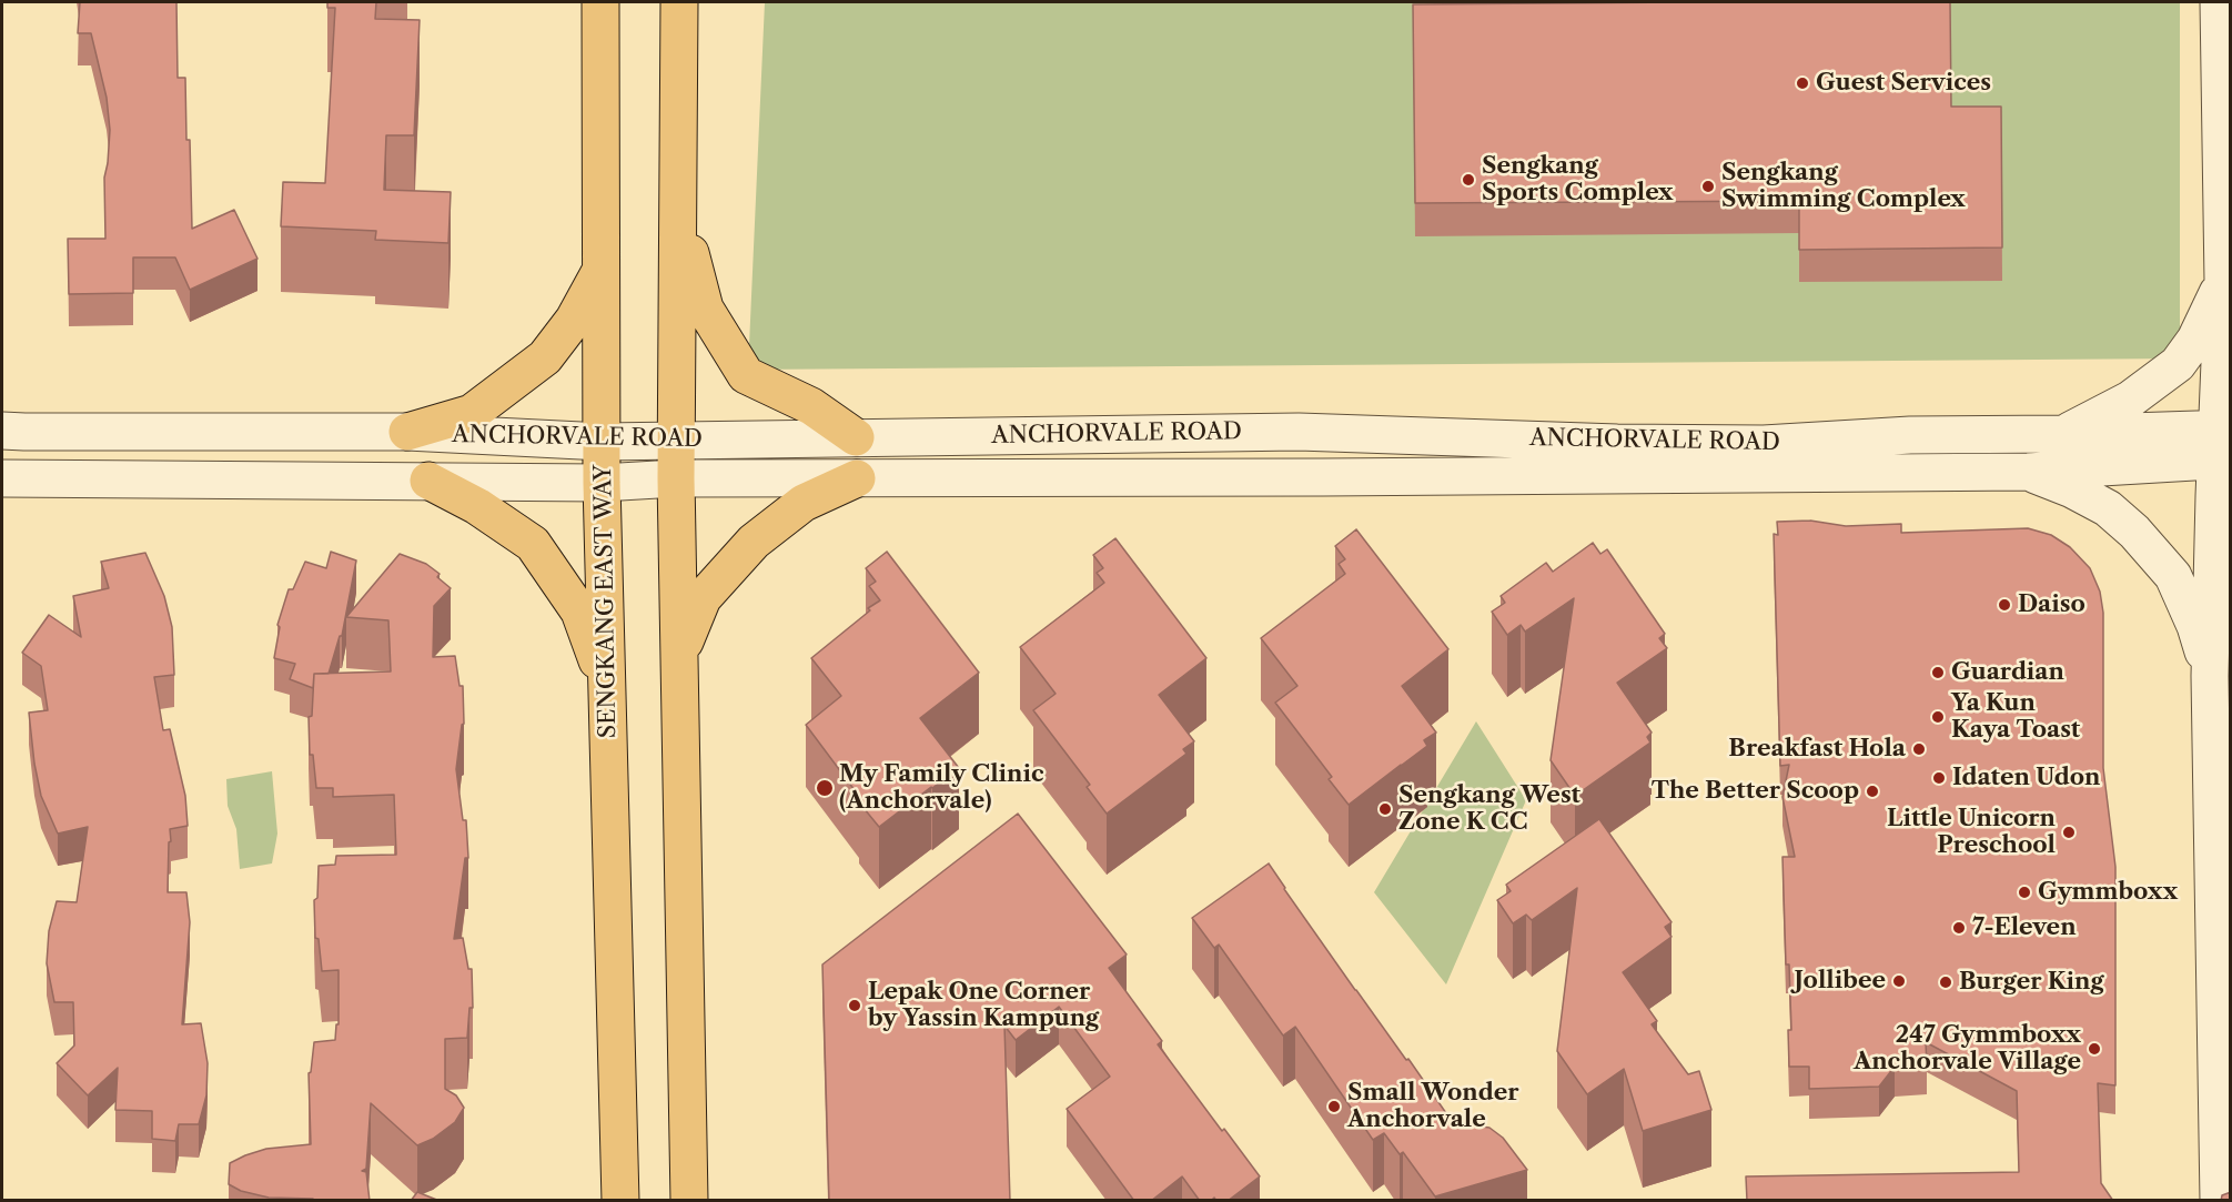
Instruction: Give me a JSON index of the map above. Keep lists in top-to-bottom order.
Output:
{
  "streets": {
    "main road": ["SENGKANG EAST WAY"],
    "street": ["ANCHORVALE ROAD"]
  },
  "crossings": [
    ["ANCHORVALE ROAD", "SENGKANG EAST WAY"]
  ],
  "places": [
    "Guest Services",
    "Sengkang Sports Complex",
    "Sengkang Swimming Complex",
    "Daiso",
    "Guardian",
    "Ya Kun Kaya Toast",
    "Breakfast Hola",
    "Idaten Udon",
    "My Family Clinic (Anchorvale)",
    "The Better Scoop",
    "Sengkang West Zone K CC",
    "Little Unicorn Preschool",
    "Gymmboxx",
    "7-Eleven",
    "Jollibee",
    "Burger King",
    "Lepak One Corner by Yassin Kampung",
    "247 Gymmboxx Anchorvale Village",
    "Small Wonder Anchorvale"
  ]
}
